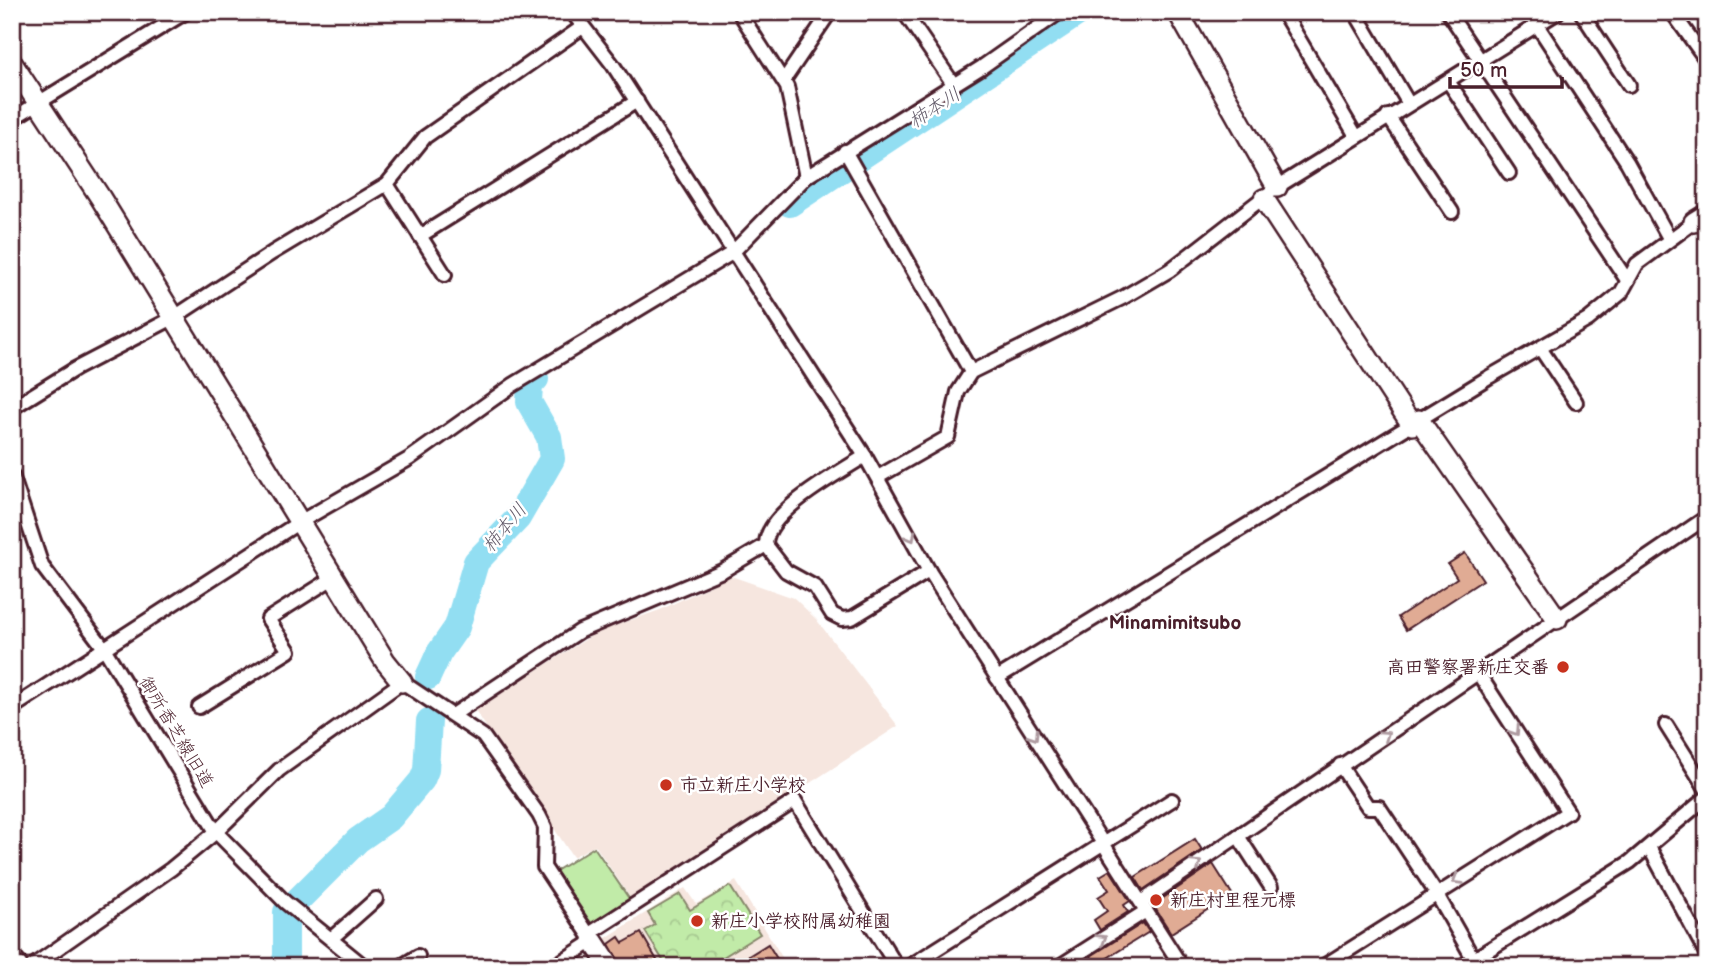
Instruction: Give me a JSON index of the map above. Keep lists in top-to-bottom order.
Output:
{
  "streets": {
    "street": ["御所香芝線旧道"]
  },
  "districts": ["Minamimitsubo"],
  "water": ["柿本川"],
  "places": [
    "高田警察署新庄交番",
    "市立新庄小学校",
    "新庄村里程元標",
    "新庄小学校附属幼稚園"
  ],
  "scale_bar": "50 m"
}
